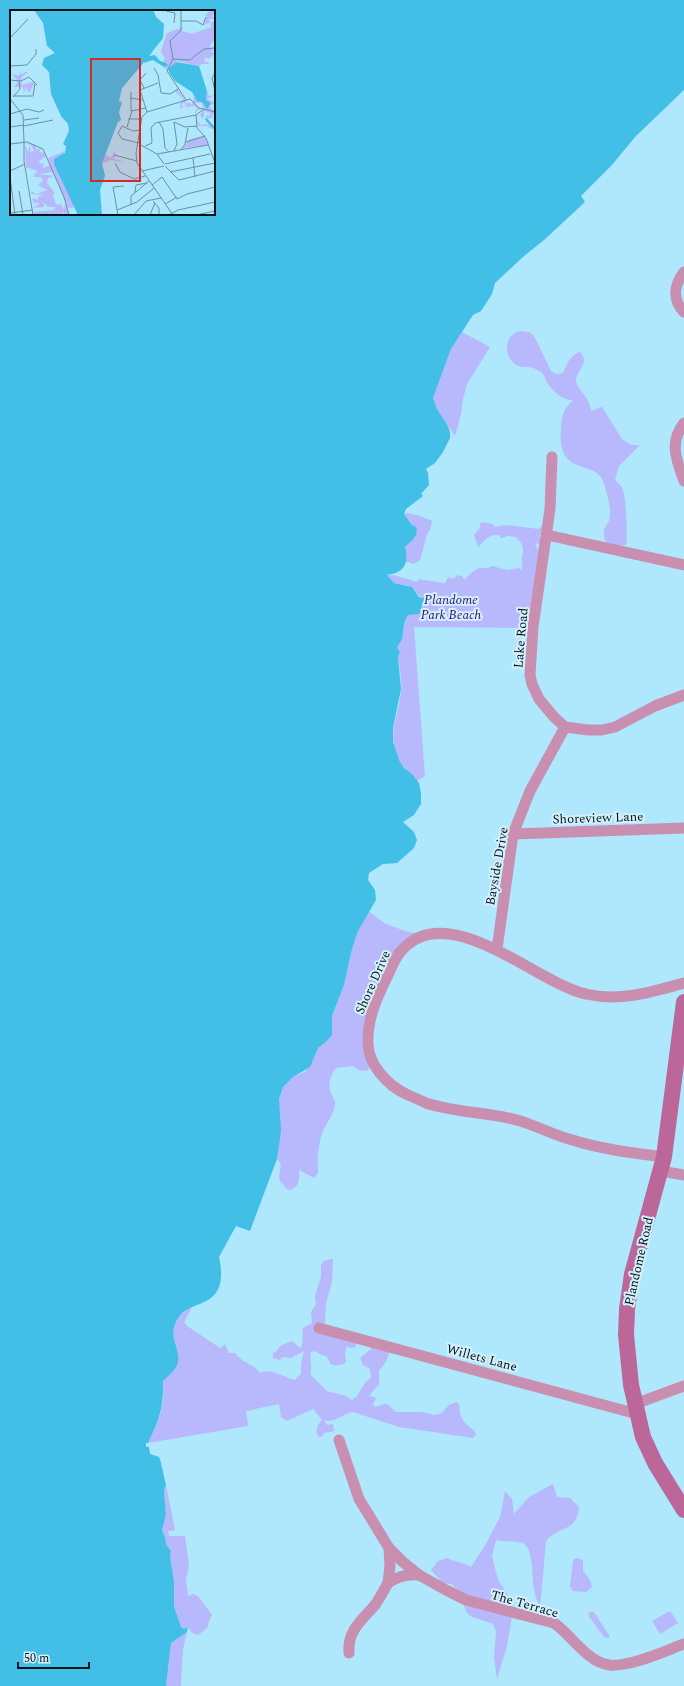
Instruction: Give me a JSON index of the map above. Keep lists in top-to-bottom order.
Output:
{
  "streets": {
    "main road": ["Plandome Road"],
    "street": [
      "Lake Road",
      "Shoreview Lane",
      "Bayside Drive",
      "Shore Drive",
      "Willets Lane",
      "The Terrace"
    ]
  },
  "crossings": [
    ["Lake Road", "Bayside Drive"],
    ["Shoreview Lane", "Bayside Drive"],
    ["Bayside Drive", "Shore Drive"],
    ["Shore Drive", "Plandome Road"],
    ["Plandome Road", "Willets Lane"]
  ],
  "parks": ["Plandome Park Beach"],
  "scale_bar": "50 m"
}
